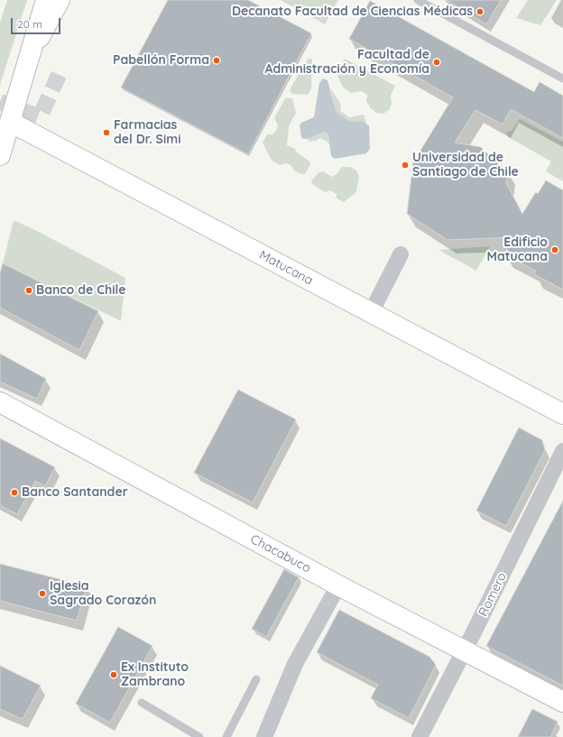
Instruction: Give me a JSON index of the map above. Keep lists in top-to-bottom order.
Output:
{
  "streets": {
    "main road": ["Matucana", "Chacabuco"],
    "street": ["Romero"]
  },
  "crossings": [
    ["Chacabuco", "Romero"]
  ],
  "places": [
    "Decanato Facultad de Ciencias Médicas",
    "Pabellón Forma",
    "Facultad de Administración y Economía",
    "Farmacias del Dr. Simi",
    "Universidad de Santiago de Chile",
    "Edificio Matucana",
    "Banco de Chile",
    "Banco Santander",
    "Iglesia Sagrado Corazón",
    "Ex Instituto Zambrano"
  ],
  "scale_bar": "20 m"
}
